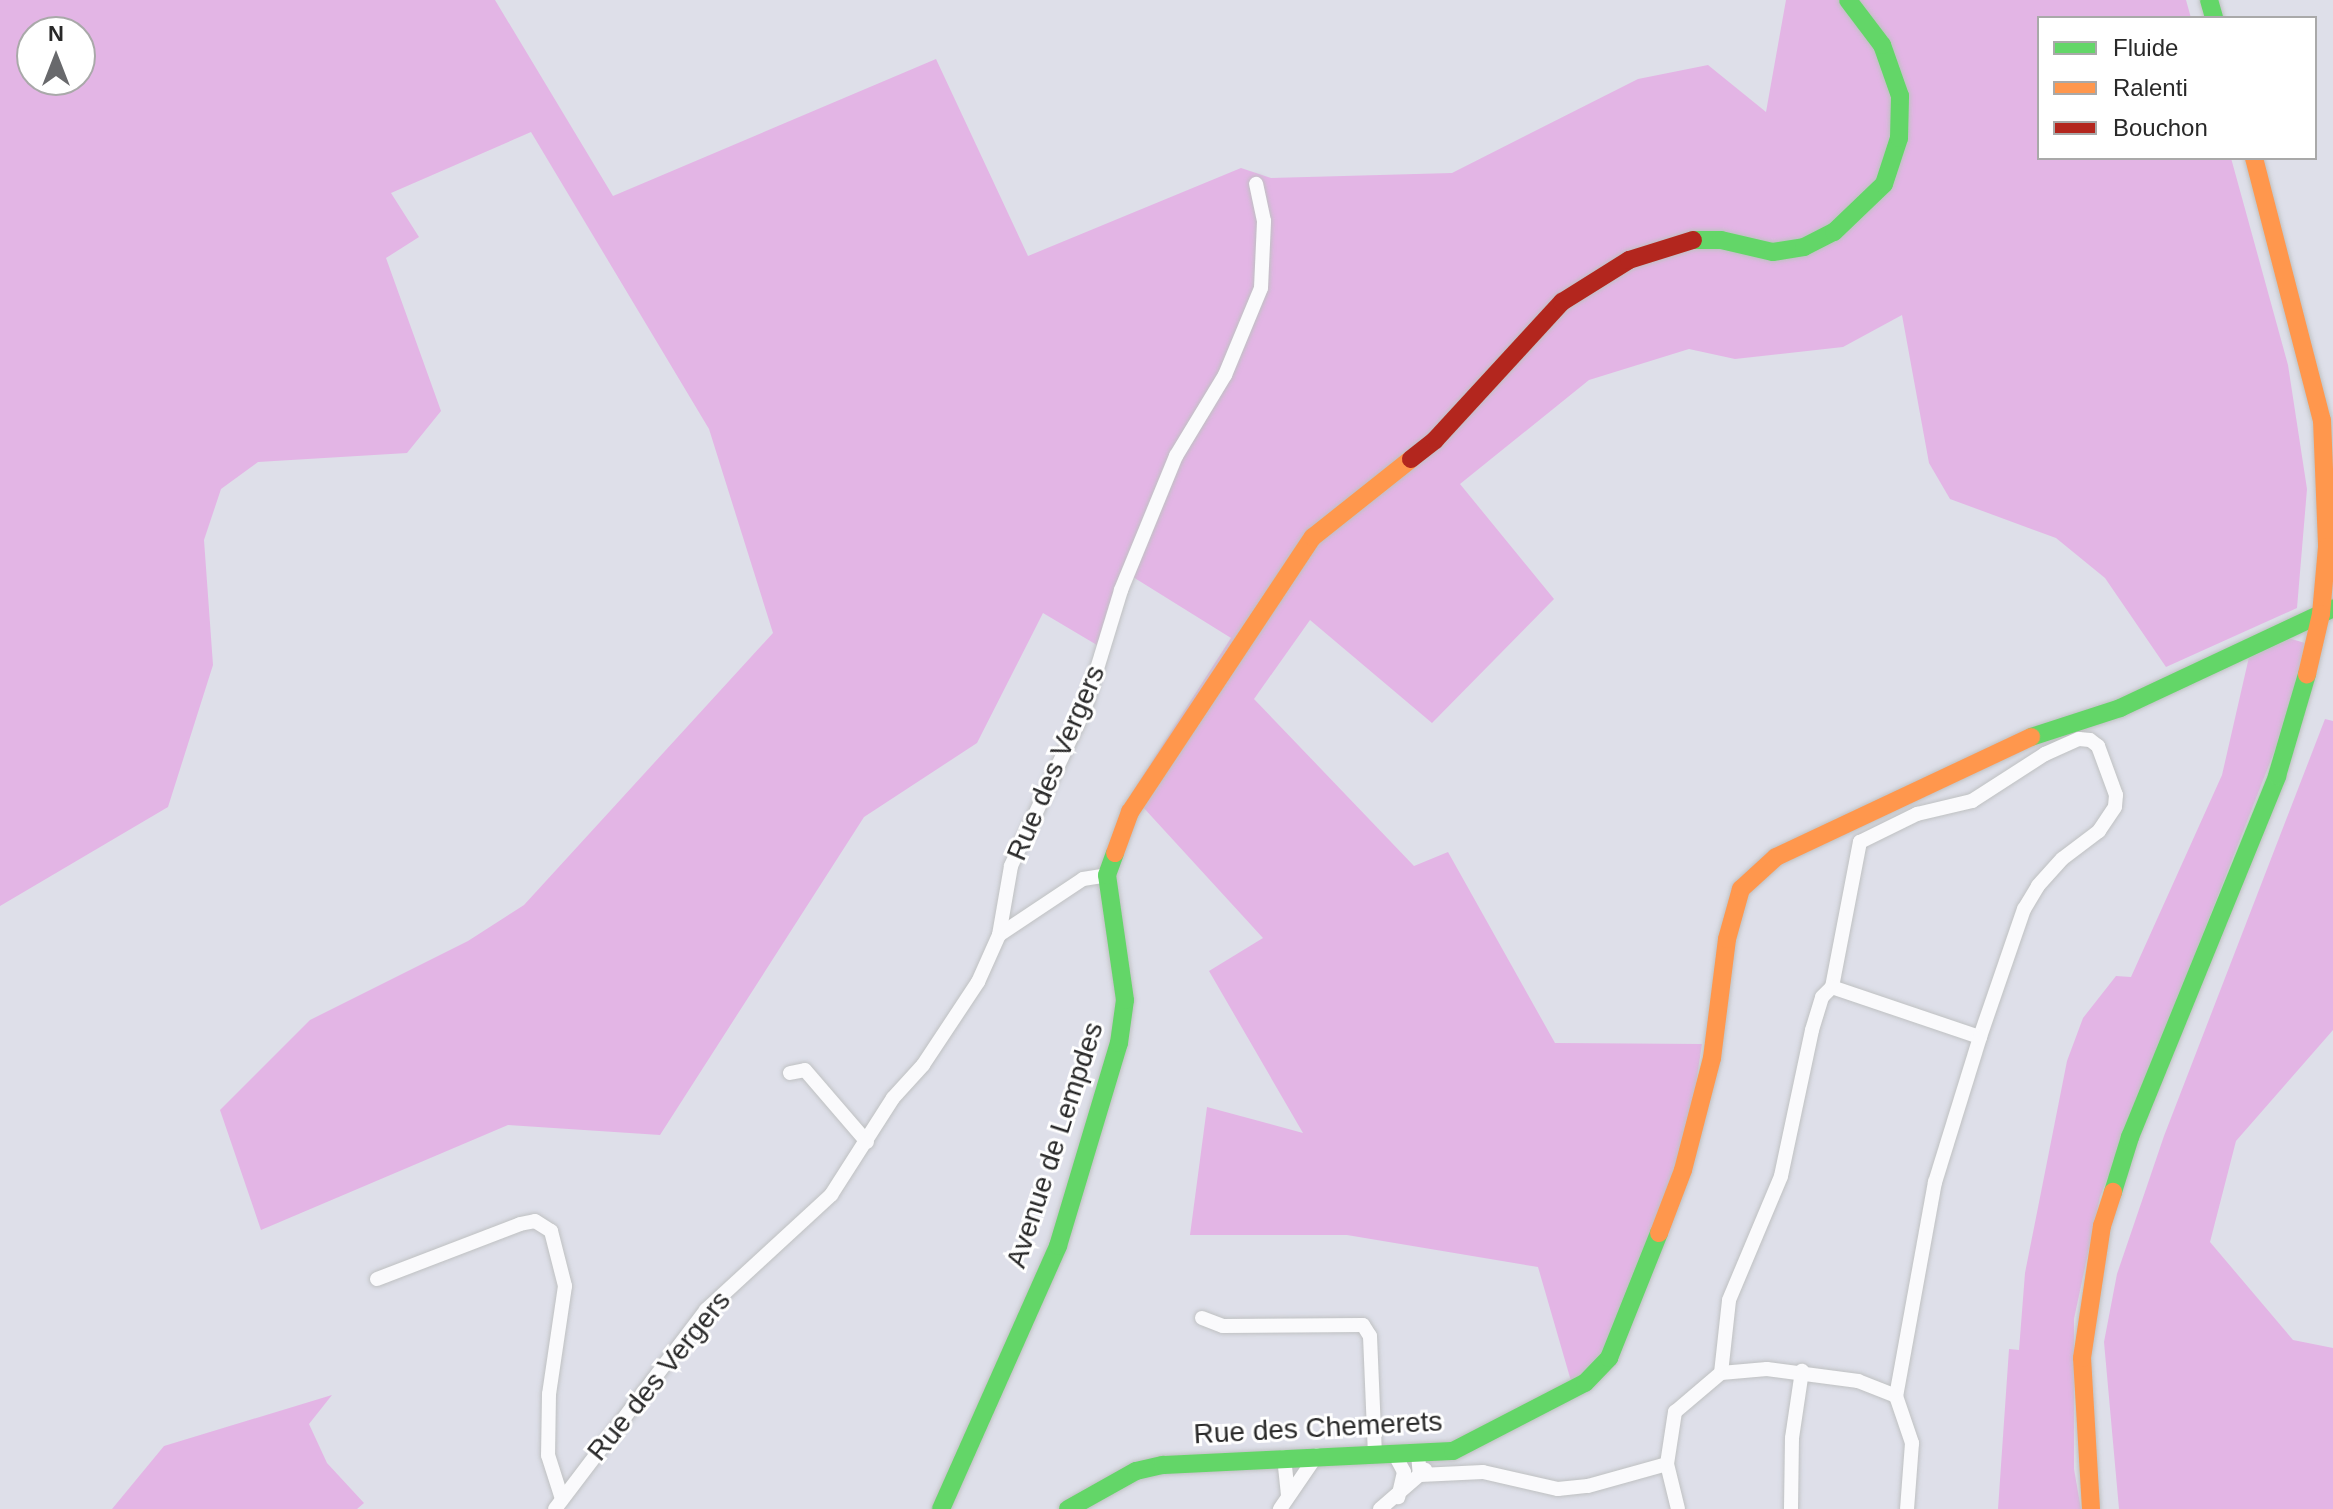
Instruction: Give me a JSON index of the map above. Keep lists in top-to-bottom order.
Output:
{
  "streets": {
    "street": ["Rue des Vergers", "Avenue de Lempdes", "Rue des Chemerets"]
  },
  "legend": ["Fluide", "Ralenti", "Bouchon"],
  "north": "top"
}
